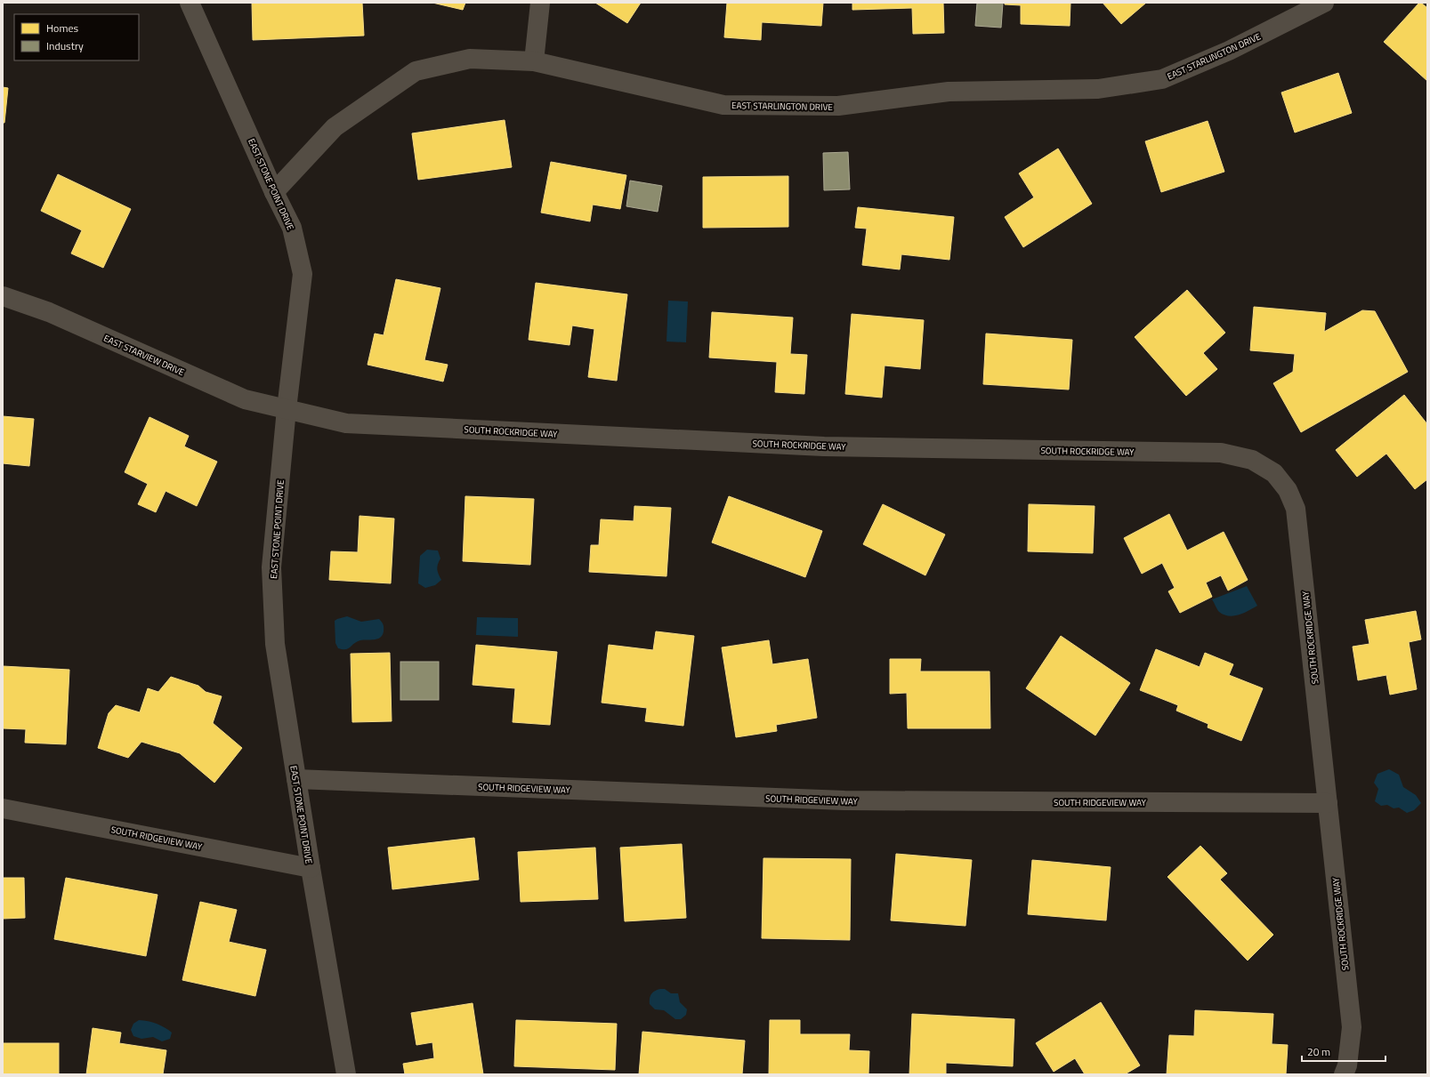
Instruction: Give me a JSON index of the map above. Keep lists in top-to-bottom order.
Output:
{
  "streets": {
    "street": [
      "EAST STARLINGTON DRIVE",
      "EAST STONE POINT DRIVE",
      "EAST STARVIEW DRIVE",
      "SOUTH ROCKRIDGE WAY",
      "SOUTH RIDGEVIEW WAY"
    ]
  },
  "crossings": [
    ["EAST STARLINGTON DRIVE", "EAST STONE POINT DRIVE"],
    ["EAST STONE POINT DRIVE", "EAST STARVIEW DRIVE"],
    ["EAST STONE POINT DRIVE", "SOUTH ROCKRIDGE WAY"],
    ["EAST STONE POINT DRIVE", "SOUTH RIDGEVIEW WAY"],
    ["EAST STARVIEW DRIVE", "SOUTH ROCKRIDGE WAY"],
    ["SOUTH ROCKRIDGE WAY", "SOUTH RIDGEVIEW WAY"]
  ],
  "legend": ["Homes", "Industry"],
  "scale_bar": "20 m"
}
